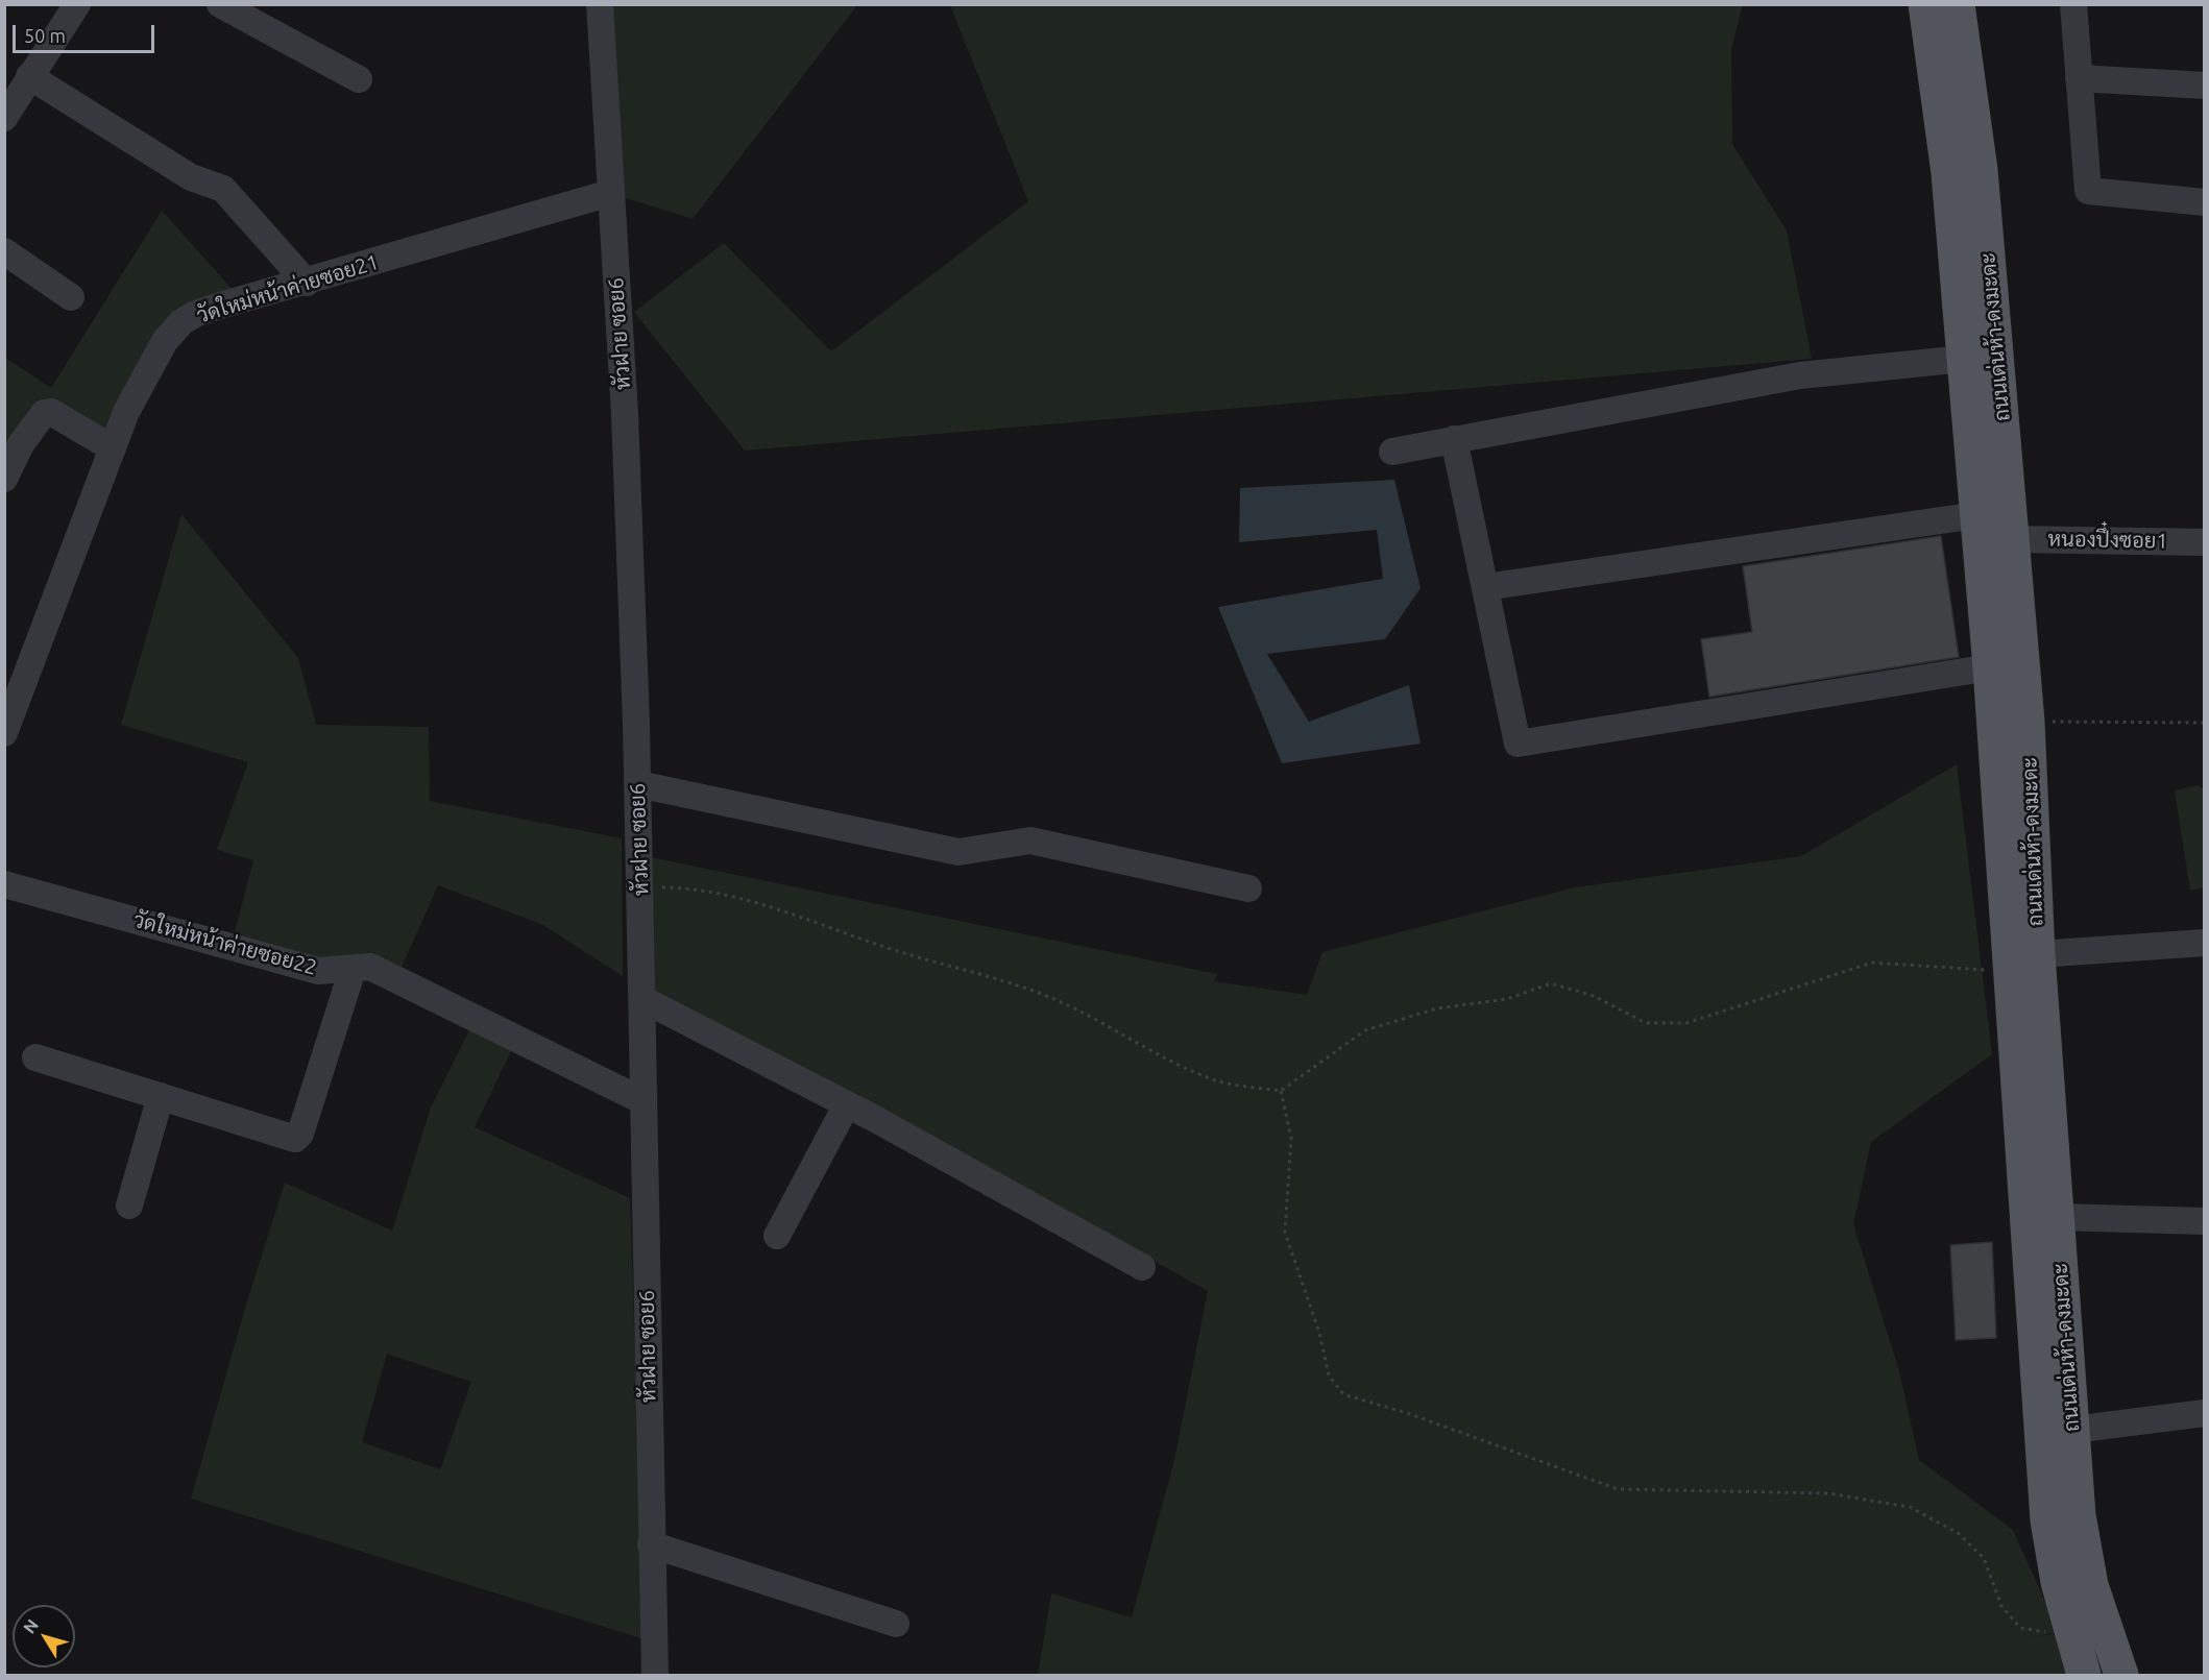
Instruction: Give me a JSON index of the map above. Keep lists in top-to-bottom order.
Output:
{
  "streets": {
    "main road": ["ถนนเด่นห้า-ดงมะดะ"],
    "street": [
      "วัดใหม่หน้าค่ายซอย21",
      "หัวฝาย ซอย6",
      "หนองปึ๋งซอย1",
      "วัดใหม่หน้าค่ายซอย22"
    ]
  },
  "crossings": [
    ["วัดใหม่หน้าค่ายซอย21", "หัวฝาย ซอย6"],
    ["หัวฝาย ซอย6", "วัดใหม่หน้าค่ายซอย22"],
    ["ถนนเด่นห้า-ดงมะดะ", "หนองปึ๋งซอย1"]
  ],
  "scale_bar": "50 m",
  "north": "top left"
}
